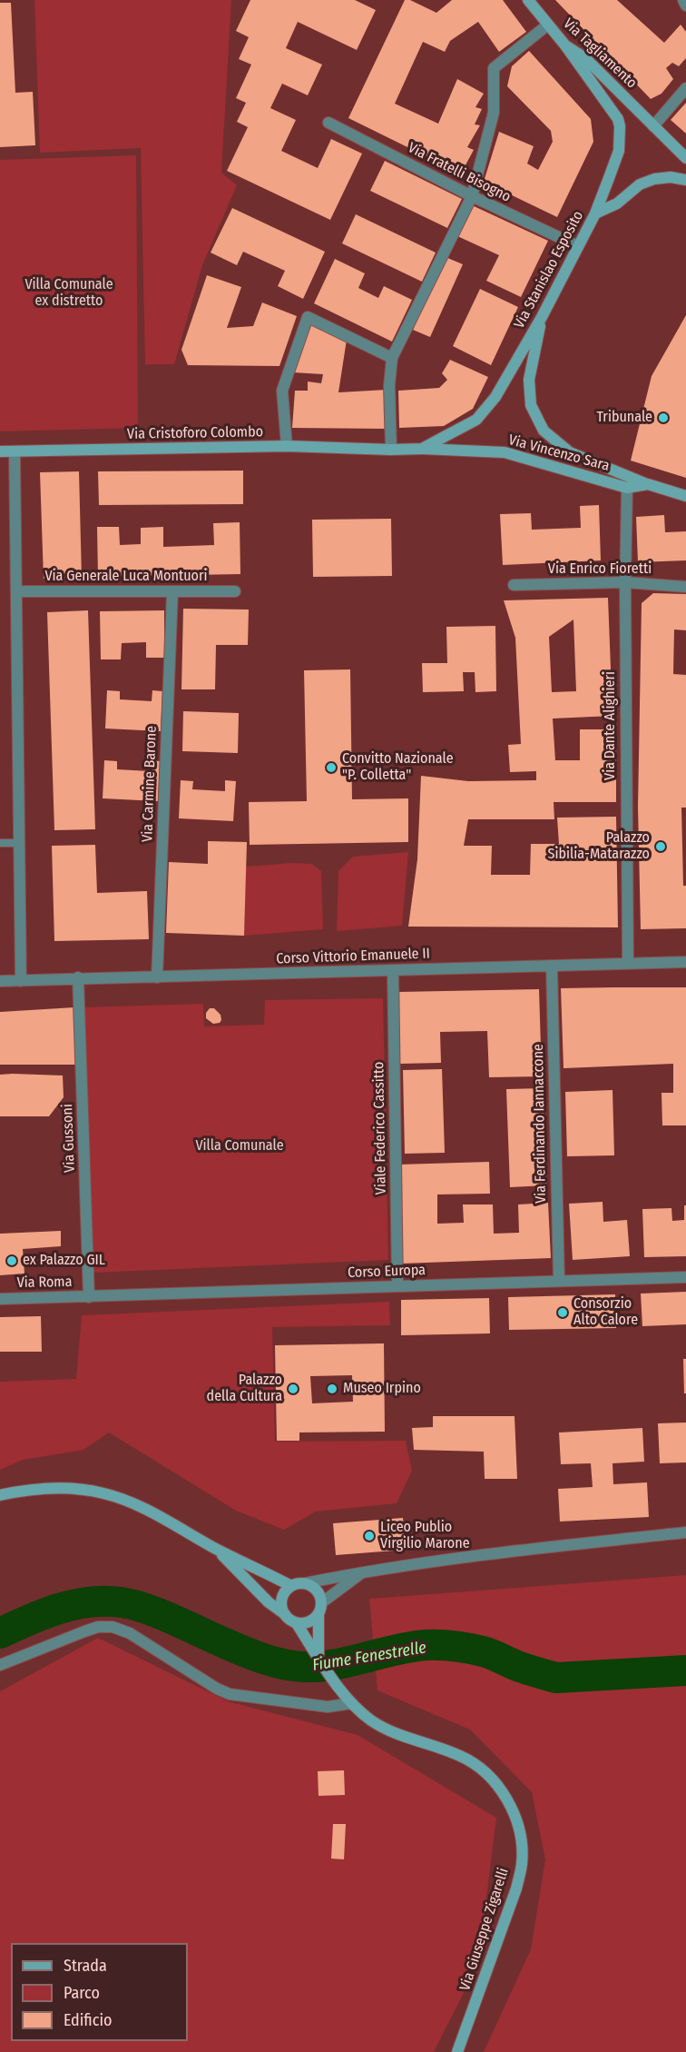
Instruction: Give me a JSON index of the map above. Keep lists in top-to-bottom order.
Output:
{
  "streets": {
    "street": [
      "Via Tagliamento",
      "Via Fratelli Bisogno",
      "Via Stanislao Esposito",
      "Via Cristoforo Colombo",
      "Via Vincenzo Sara",
      "Via Enrico Fioretti",
      "Via Generale Luca Montuori",
      "Via Dante Alighieri",
      "Via Carmine Barone",
      "Corso Vittorio Emanuele II",
      "Via Ferdinando Iannaccone",
      "Viale Federico Cassitto",
      "Via Gussoni",
      "Corso Europa",
      "Via Roma",
      "Via Giuseppe Zigarelli"
    ]
  },
  "crossings": [
    ["Via Tagliamento", "Via Stanislao Esposito"],
    ["Via Fratelli Bisogno", "Via Stanislao Esposito"],
    ["Via Stanislao Esposito", "Via Cristoforo Colombo"],
    ["Via Stanislao Esposito", "Via Vincenzo Sara"],
    ["Via Vincenzo Sara", "Via Dante Alighieri"],
    ["Via Enrico Fioretti", "Via Dante Alighieri"],
    ["Via Generale Luca Montuori", "Via Carmine Barone"],
    ["Via Dante Alighieri", "Corso Vittorio Emanuele II"],
    ["Via Carmine Barone", "Corso Vittorio Emanuele II"],
    ["Corso Vittorio Emanuele II", "Via Ferdinando Iannaccone"],
    ["Corso Vittorio Emanuele II", "Viale Federico Cassitto"],
    ["Corso Vittorio Emanuele II", "Via Gussoni"],
    ["Via Ferdinando Iannaccone", "Corso Europa"],
    ["Viale Federico Cassitto", "Corso Europa"],
    ["Via Gussoni", "Corso Europa"],
    ["Via Gussoni", "Via Roma"],
    ["Corso Europa", "Via Roma"]
  ],
  "water": ["Fiume Fenestrelle"],
  "parks": ["Villa Comunale ex distretto", "Villa Comunale"],
  "places": [
    "Tribunale",
    "Convitto Nazionale \"P. Colletta\"",
    "Palazzo Sibilia-Matarazzo",
    "ex Palazzo GIL",
    "Consorzio Alto Calore",
    "Palazzo della Cultura",
    "Museo Irpino",
    "Liceo Publio Virgilio Marone"
  ],
  "legend": ["Strada", "Parco", "Edificio"]
}
